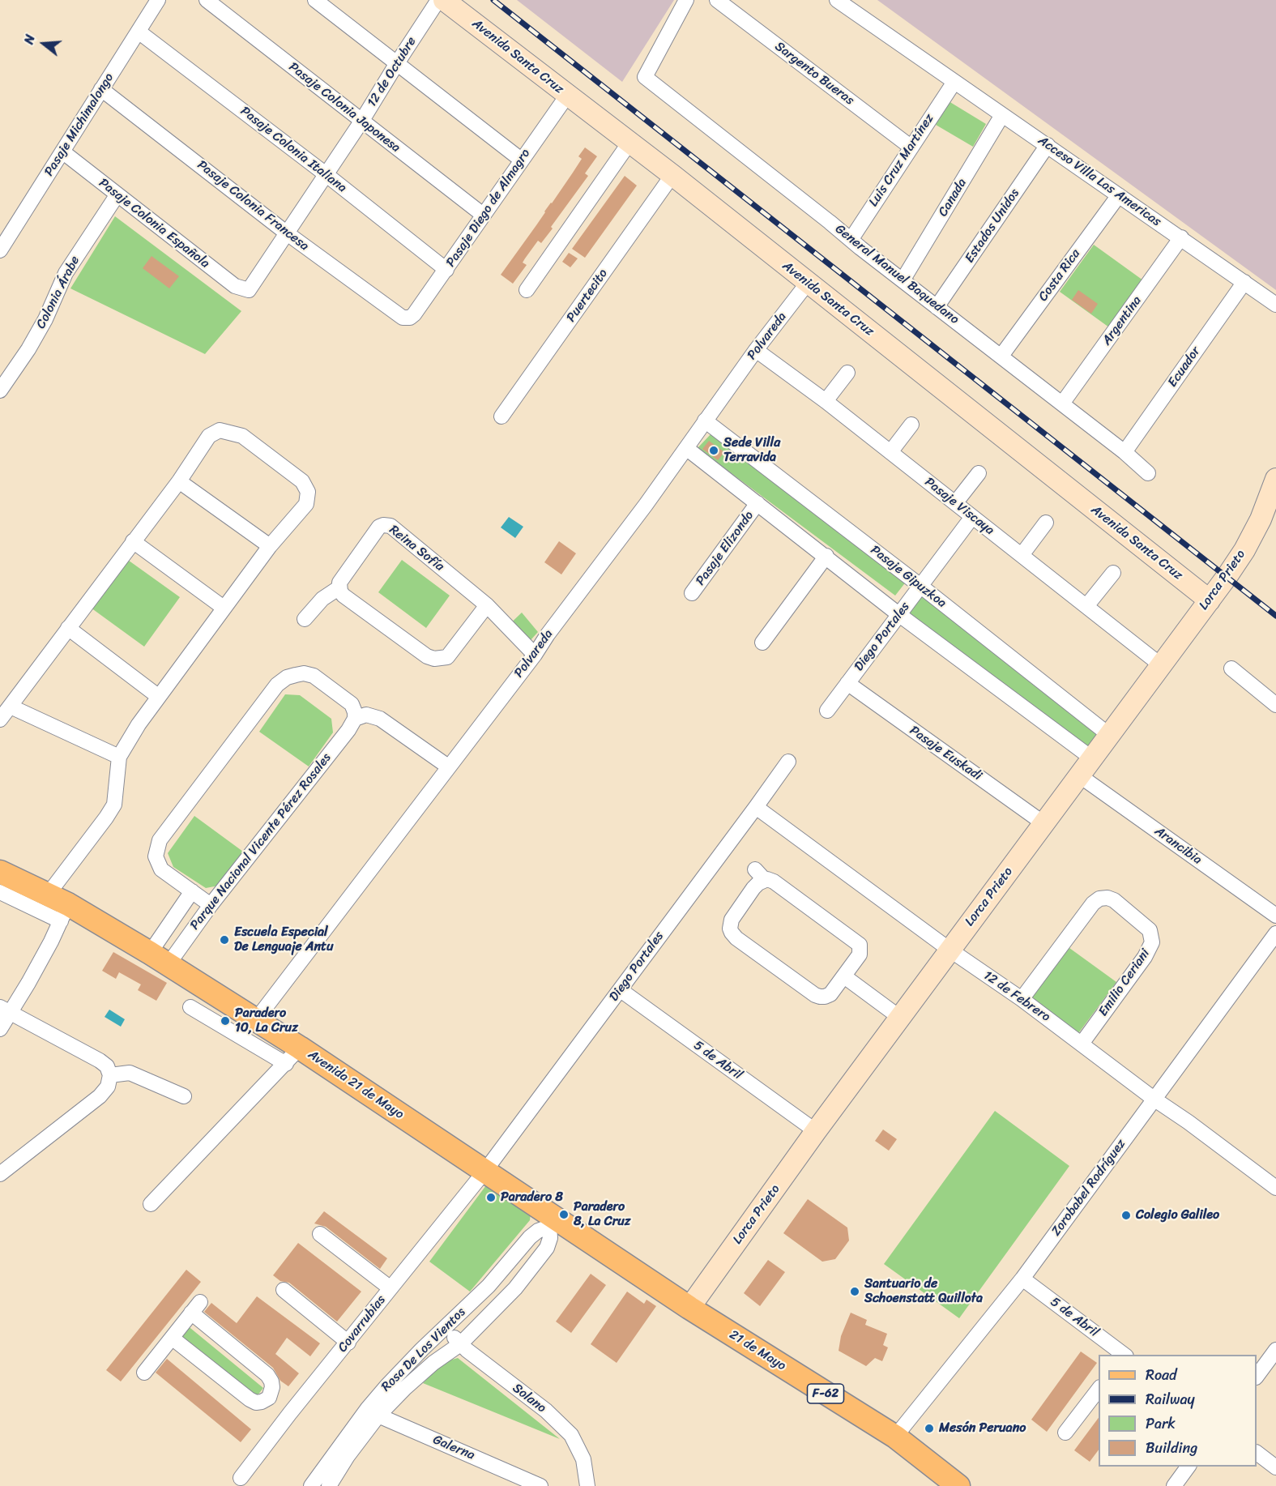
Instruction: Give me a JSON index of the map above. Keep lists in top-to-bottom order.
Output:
{
  "streets": {
    "main road": [
      "Avenida Santa Cruz",
      "Lorca Prieto",
      "Avenida 21 de Mayo",
      "21 de Mayo",
      "F-62"
    ],
    "street": [
      "12 de Octubre",
      "Sargento Bueras",
      "Pasaje Colonia Japonesa",
      "Pasaje Michimalongo",
      "Pasaje Colonia Italiana",
      "Luis Cruz Martínez",
      "Acceso Villa Las Americas",
      "Canada",
      "Pasaje Colonia Francesa",
      "Pasaje Diego de Almagro",
      "Pasaje Colonia Española",
      "Estados Unidos",
      "General Manuel Baquedano",
      "Costa Rica",
      "Colonia Árabe",
      "Puertecito",
      "Argentina",
      "Polvareda",
      "Ecuador",
      "Pasaje Viscaya",
      "Reina Sofía",
      "Pasaje Elizondo",
      "Pasaje Gipuzkoa",
      "Diego Portales",
      "Pasaje Euskadi",
      "Parque Nacional Vicente Pérez Rosales",
      "Arancibia",
      "Emilio Ceriani",
      "12 de Febrero",
      "5 de Abril",
      "Zorobabel Rodríguez",
      "Covarrubias",
      "Rosa De Los Vientos",
      "Solano",
      "Galerna"
    ]
  },
  "crossings": [
    ["Avenida Santa Cruz", "Pasaje Diego de Almagro"],
    ["Avenida Santa Cruz", "Puertecito"],
    ["Avenida Santa Cruz", "Polvareda"],
    ["Avenida Santa Cruz", "Lorca Prieto"],
    ["12 de Octubre", "Pasaje Colonia Japonesa"],
    ["12 de Octubre", "Pasaje Colonia Italiana"],
    ["12 de Octubre", "Pasaje Colonia Francesa"],
    ["12 de Octubre", "Pasaje Colonia Española"],
    ["Sargento Bueras", "Luis Cruz Martínez"],
    ["Pasaje Colonia Japonesa", "Pasaje Diego de Almagro"],
    ["Pasaje Michimalongo", "Pasaje Colonia Italiana"],
    ["Pasaje Michimalongo", "Pasaje Colonia Francesa"],
    ["Pasaje Michimalongo", "Pasaje Colonia Española"],
    ["Pasaje Colonia Italiana", "Pasaje Diego de Almagro"],
    ["Luis Cruz Martínez", "Acceso Villa Las Americas"],
    ["Luis Cruz Martínez", "General Manuel Baquedano"],
    ["Acceso Villa Las Americas", "Canada"],
    ["Acceso Villa Las Americas", "Estados Unidos"],
    ["Acceso Villa Las Americas", "Costa Rica"],
    ["Acceso Villa Las Americas", "Argentina"],
    ["Acceso Villa Las Americas", "Ecuador"],
    ["Canada", "General Manuel Baquedano"],
    ["Pasaje Colonia Francesa", "Pasaje Diego de Almagro"],
    ["Pasaje Colonia Española", "Colonia Árabe"],
    ["Estados Unidos", "General Manuel Baquedano"],
    ["General Manuel Baquedano", "Costa Rica"],
    ["General Manuel Baquedano", "Argentina"],
    ["General Manuel Baquedano", "Ecuador"],
    ["Polvareda", "Pasaje Viscaya"],
    ["Polvareda", "Reina Sofía"],
    ["Polvareda", "Pasaje Gipuzkoa"],
    ["Polvareda", "Avenida 21 de Mayo"],
    ["Pasaje Viscaya", "Lorca Prieto"],
    ["Pasaje Viscaya", "Diego Portales"],
    ["Pasaje Gipuzkoa", "Lorca Prieto"],
    ["Pasaje Gipuzkoa", "Diego Portales"],
    ["Lorca Prieto", "Pasaje Euskadi"],
    ["Lorca Prieto", "Arancibia"],
    ["Lorca Prieto", "12 de Febrero"],
    ["Lorca Prieto", "5 de Abril"],
    ["Lorca Prieto", "21 de Mayo"],
    ["Diego Portales", "Pasaje Euskadi"],
    ["Diego Portales", "12 de Febrero"],
    ["Diego Portales", "5 de Abril"],
    ["Diego Portales", "Avenida 21 de Mayo"],
    ["Diego Portales", "Covarrubias"],
    ["Parque Nacional Vicente Pérez Rosales", "Avenida 21 de Mayo"],
    ["Emilio Ceriani", "12 de Febrero"],
    ["12 de Febrero", "Zorobabel Rodríguez"],
    ["5 de Abril", "Zorobabel Rodríguez"],
    ["Avenida 21 de Mayo", "Covarrubias"],
    ["Avenida 21 de Mayo", "Rosa De Los Vientos"],
    ["Avenida 21 de Mayo", "21 de Mayo"],
    ["Zorobabel Rodríguez", "21 de Mayo"],
    ["Rosa De Los Vientos", "21 de Mayo"],
    ["Rosa De Los Vientos", "Solano"],
    ["Rosa De Los Vientos", "Galerna"]
  ],
  "places": [
    "Sede Villa Terravida",
    "Escuela Especial De Lenguaje Antu",
    "Paradero 10, La Cruz",
    "Paradero 8",
    "Paradero 8, La Cruz",
    "Colegio Galileo",
    "Santuario de Schoenstatt Quillota",
    "Mesón Peruano"
  ],
  "legend": [
    "Road",
    "Railway",
    "Park",
    "Building"
  ],
  "north": "left"
}
